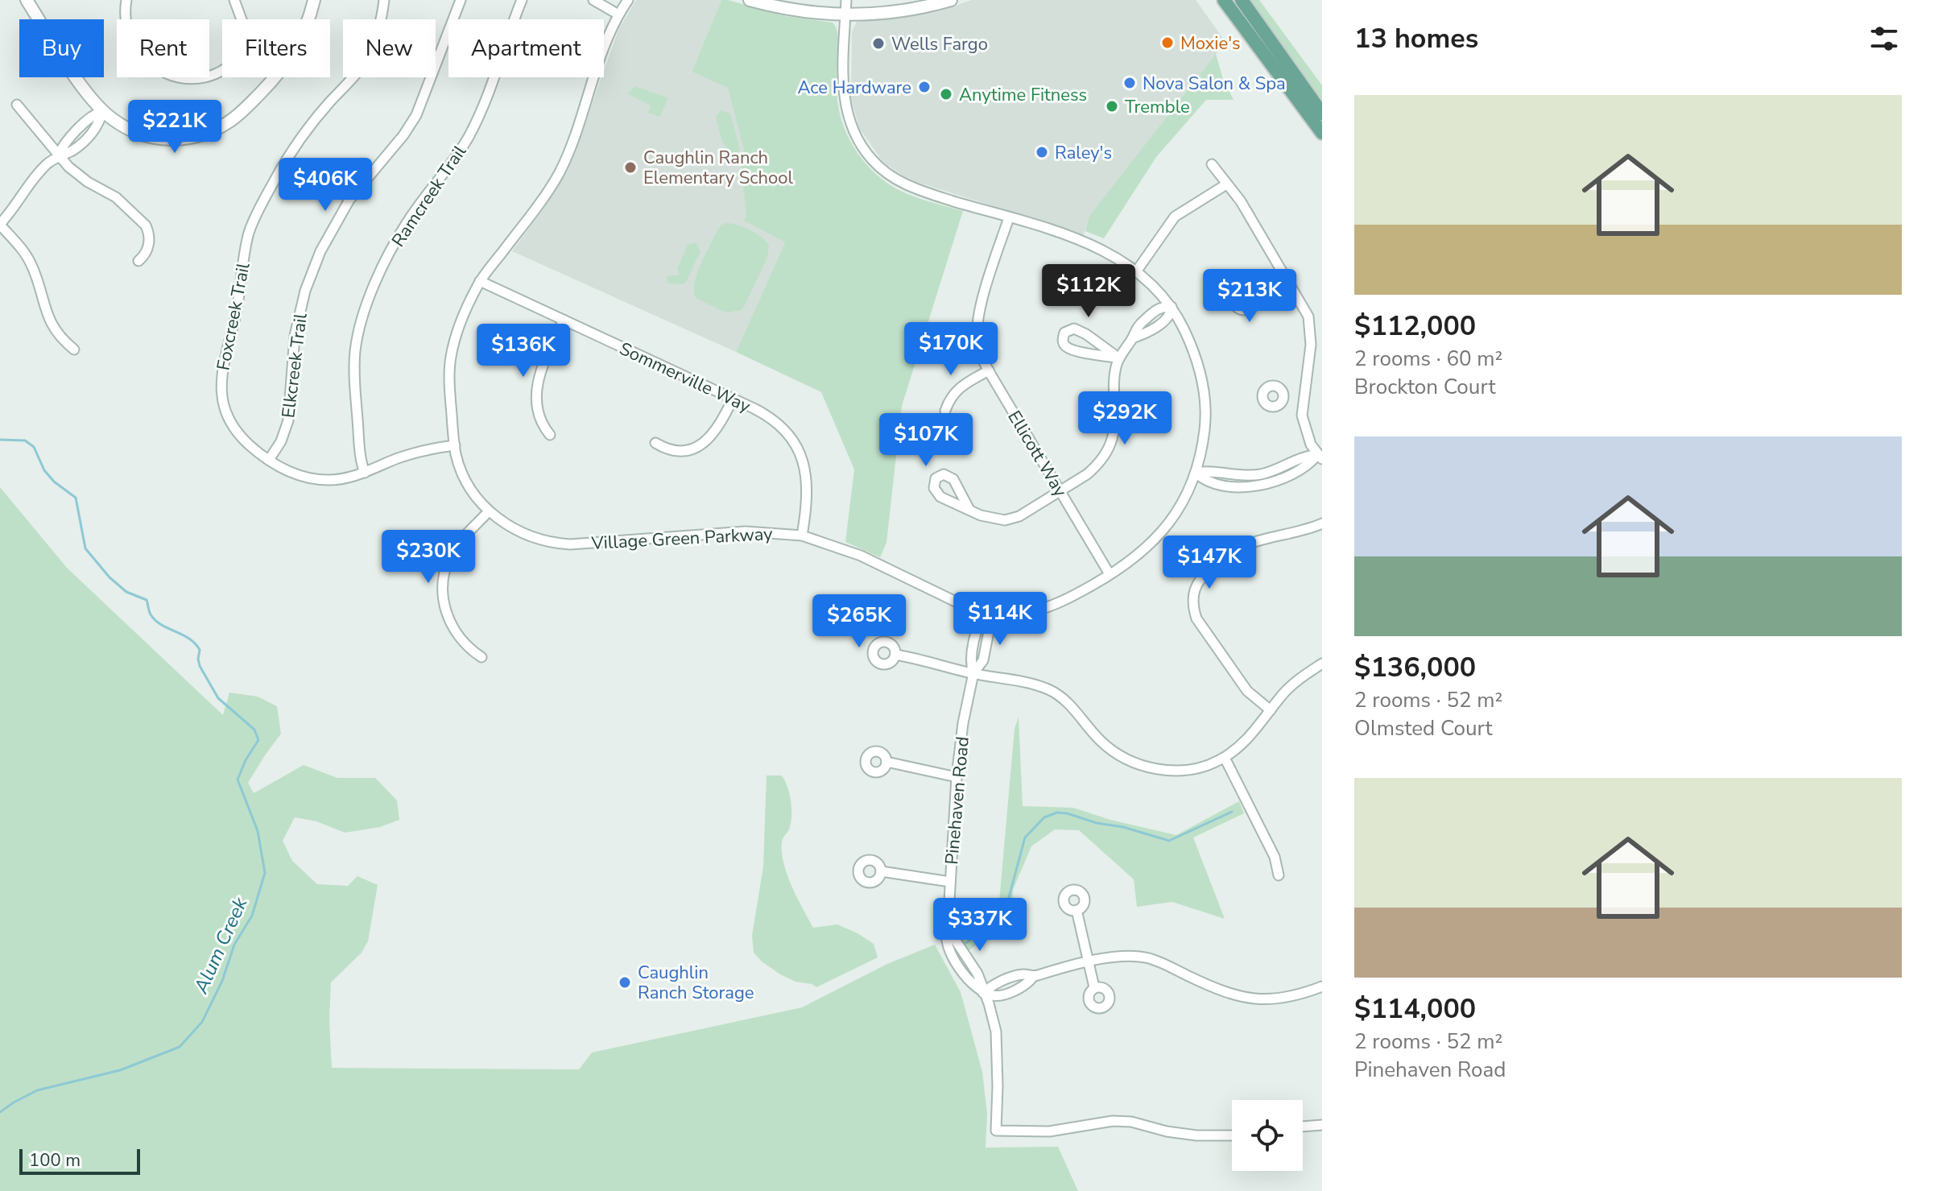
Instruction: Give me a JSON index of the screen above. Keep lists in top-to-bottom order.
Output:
{
  "streets": {
    "street": [
      "Ramcreek Trail",
      "Foxcreek Trail",
      "Elkcreek Trail",
      "Sommerville Way",
      "Ellicott Way",
      "Village Green Parkway",
      "Pinehaven Road"
    ]
  },
  "crossings": [
    ["Ramcreek Trail", "Foxcreek Trail"],
    ["Foxcreek Trail", "Elkcreek Trail"],
    ["Foxcreek Trail", "Village Green Parkway"],
    ["Sommerville Way", "Village Green Parkway"],
    ["Ellicott Way", "Village Green Parkway"],
    ["Village Green Parkway", "Pinehaven Road"]
  ],
  "water": ["Alum Creek"],
  "places": [
    "Moxie's",
    "Wells Fargo",
    "Nova Salon & Spa",
    "Ace Hardware",
    "Anytime Fitness",
    "Tremble",
    "Raley's",
    "Caughlin Ranch Elementary School",
    "Caughlin Ranch Storage"
  ],
  "scale_bar": "100 m",
  "page": {
    "heading": "13 homes",
    "chip": [
      "Buy",
      "Rent",
      "Filters",
      "New",
      "Apartment"
    ],
    "list": [
      {
        "name": "$112,000",
        "note": "2 rooms · 60 m² · Brockton Court"
      },
      {
        "name": "$136,000",
        "note": "2 rooms · 52 m² · Olmsted Court"
      },
      {
        "name": "$114,000",
        "note": "2 rooms · 52 m² · Pinehaven Road"
      }
    ],
    "price": [
      "$221K",
      "$406K",
      "$112K",
      "$213K",
      "$170K",
      "$136K",
      "$292K",
      "$107K",
      "$230K",
      "$147K",
      "$114K",
      "$265K",
      "$337K"
    ],
    "scale": "100 m"
  }
}
